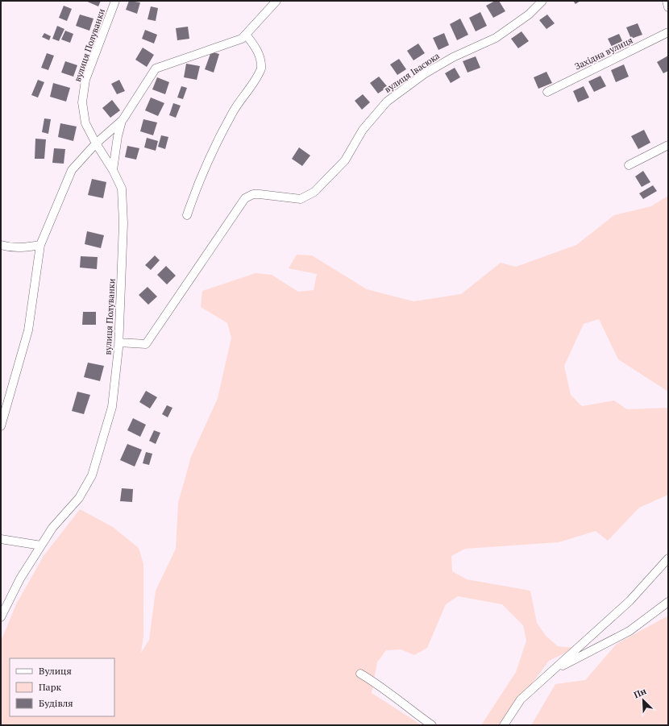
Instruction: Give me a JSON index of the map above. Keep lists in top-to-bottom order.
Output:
{
  "streets": {
    "street": ["вулиця Полуванки", "Західна вулиця", "вулиця Івасюка"]
  },
  "crossings": [
    ["вулиця Полуванки", "вулиця Івасюка"]
  ],
  "legend": ["Вулиця", "Парк", "Будівля"],
  "north": "top left"
}
